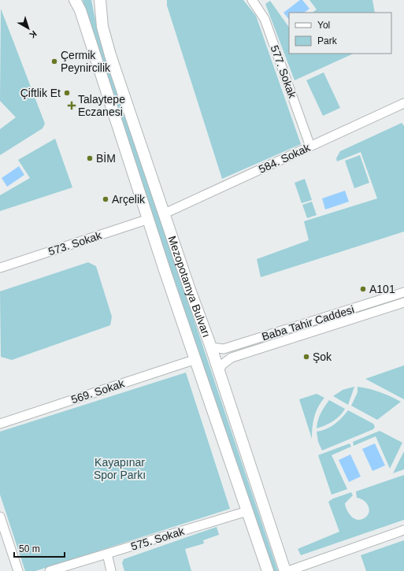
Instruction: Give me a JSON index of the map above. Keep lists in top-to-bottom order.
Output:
{
  "streets": {
    "main road": ["Mezopotamya Bulvarı"],
    "street": [
      "577. Sokak",
      "584. Sokak",
      "573. Sokak",
      "Baba Tahir Caddesi",
      "569. Sokak",
      "575. Sokak"
    ]
  },
  "crossings": [
    ["577. Sokak", "584. Sokak"],
    ["584. Sokak", "Mezopotamya Bulvarı"],
    ["Mezopotamya Bulvarı", "Baba Tahir Caddesi"]
  ],
  "parks": ["Kayapınar Spor Parkı"],
  "places": {
    "other": [
      "Çermik Peynircilik",
      "Çiftlik Et",
      "BİM",
      "Arçelik",
      "A101",
      "Şok"
    ],
    "health": ["Talaytepe Eczanesi"]
  },
  "legend": ["Yol", "Park"],
  "scale_bar": "50 m",
  "north": "bottom right"
}
